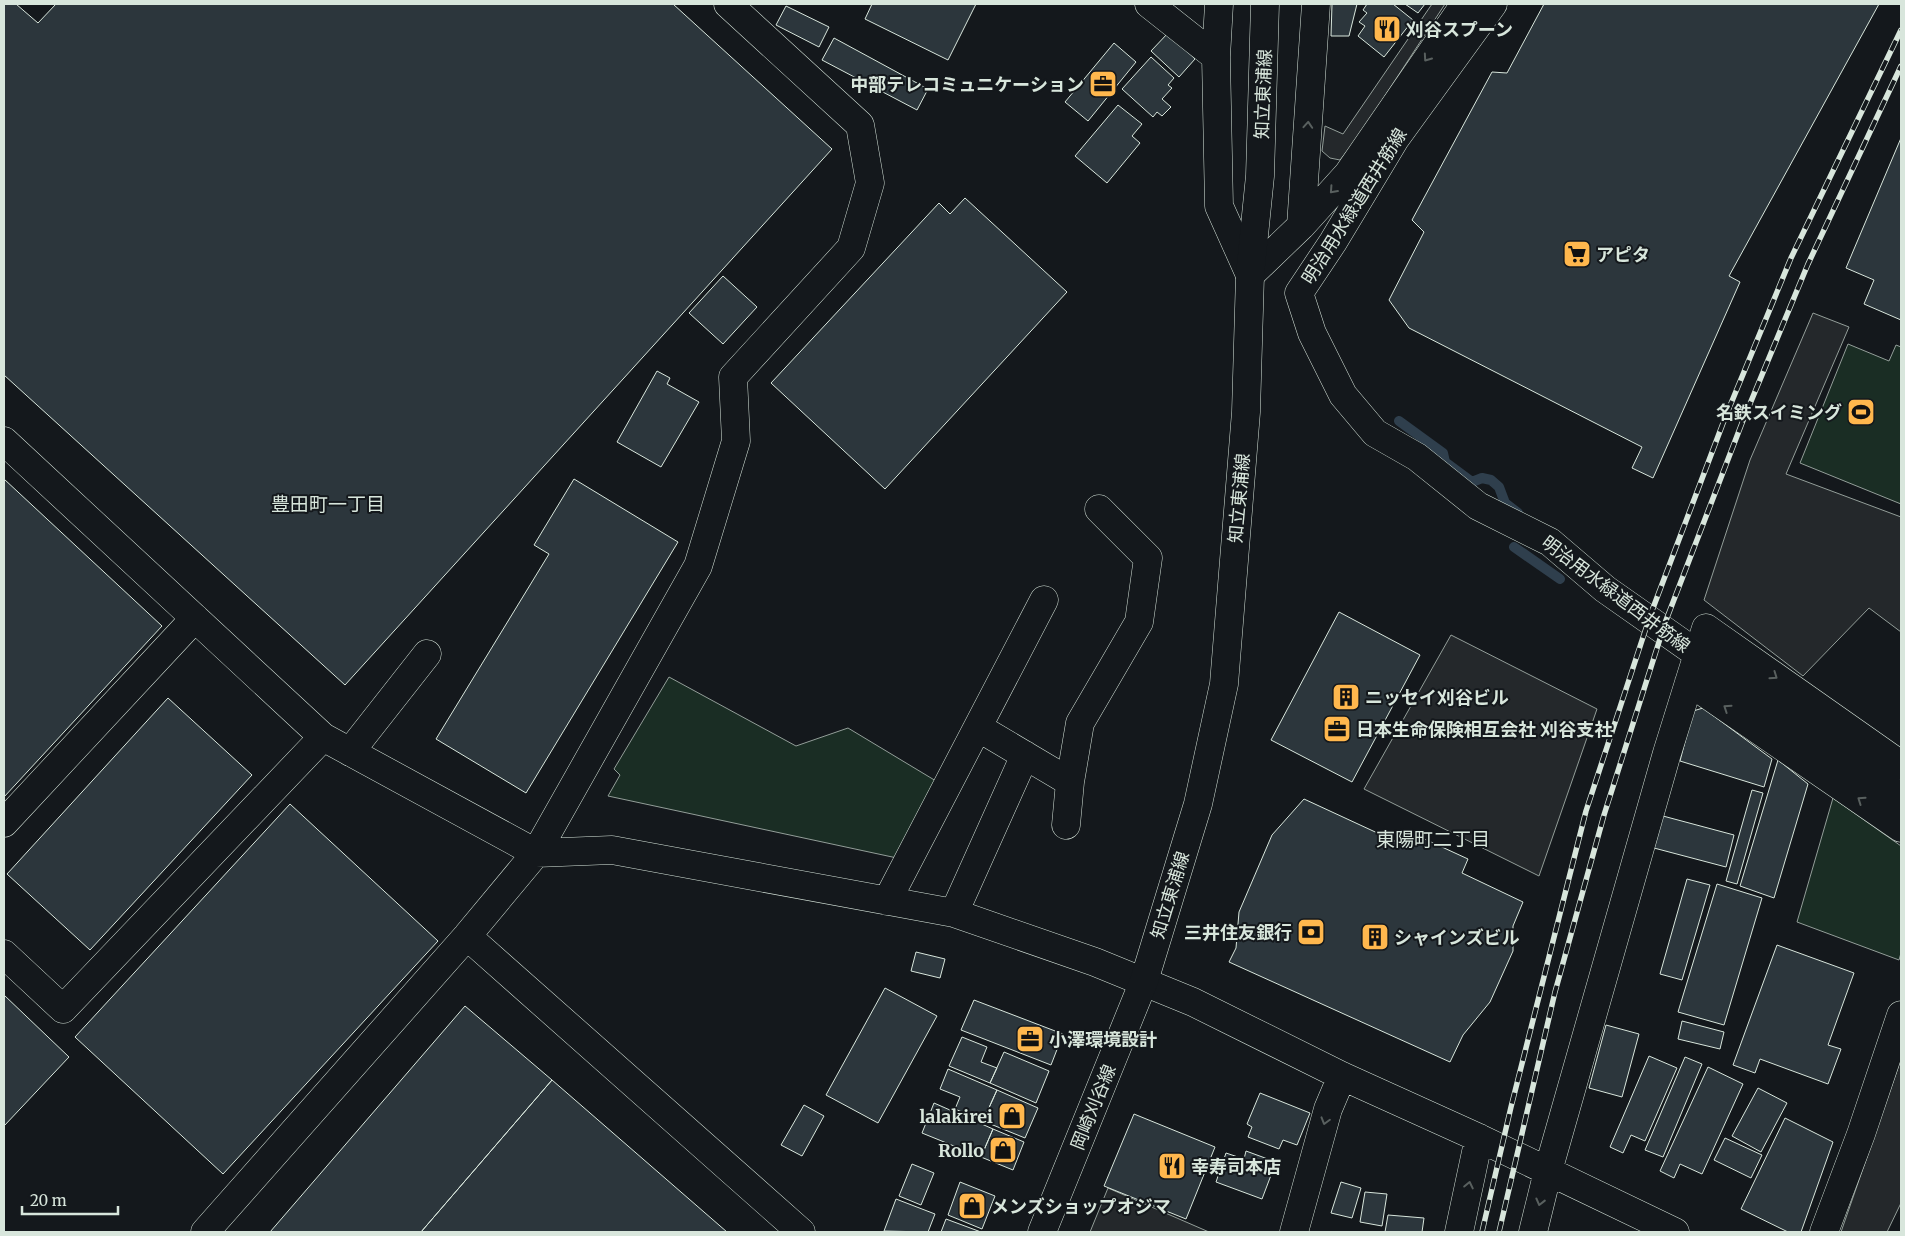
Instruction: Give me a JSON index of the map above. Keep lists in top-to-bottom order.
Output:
{
  "streets": {
    "street": ["知立東浦線", "明治用水緑道西井筋線", "岡崎刈谷線"]
  },
  "crossings": [
    ["知立東浦線", "岡崎刈谷線"]
  ],
  "districts": ["豊田町一丁目", "東陽町二丁目"],
  "places": {
    "restaurant": ["刈谷スプーン", "幸寿司本店"],
    "office": ["中部テレコミュニケーション", "日本生命保険相互会社 刈谷支社", "小澤環境設計"],
    "supermarket": ["アピタ"],
    "sports": ["名鉄スイミング"],
    "building": ["ニッセイ刈谷ビル", "シャインズビル"],
    "bank": ["三井住友銀行"],
    "shop": ["lalakirei", "Rollo", "メンズショップオジマ"]
  },
  "scale_bar": "20 m"
}
